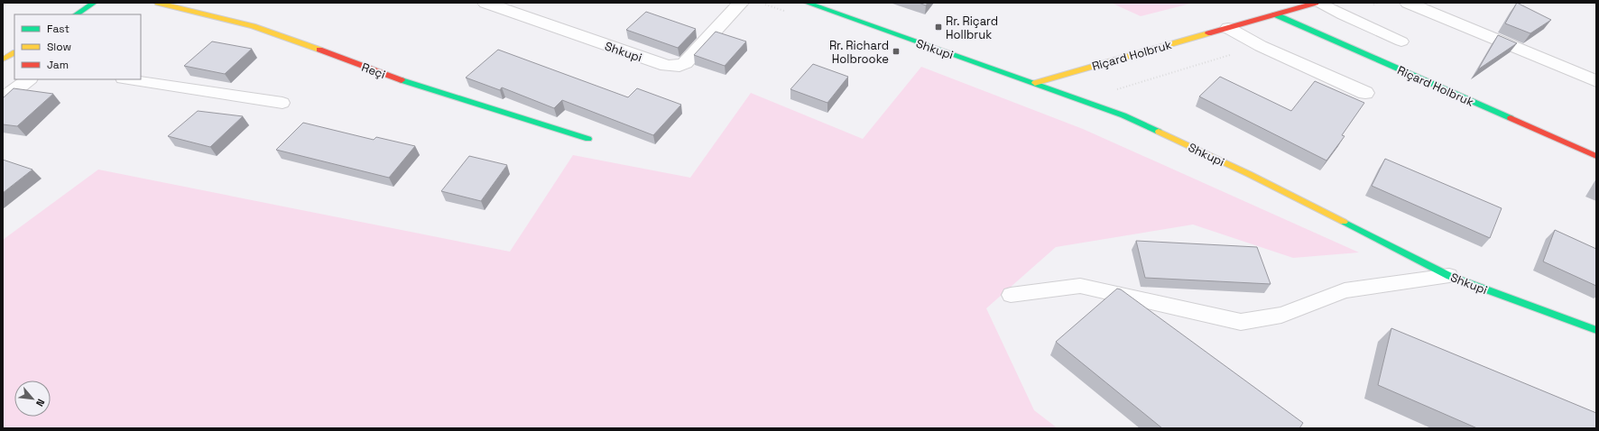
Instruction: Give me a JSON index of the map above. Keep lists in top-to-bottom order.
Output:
{
  "streets": {
    "street": ["Shkupi", "Riçard Holbruk", "Reçi"]
  },
  "crossings": [
    ["Shkupi", "Riçard Holbruk"]
  ],
  "places": {
    "transit": ["Rr. Riçard Hollbruk", "Rr. Richard Holbrooke"]
  },
  "legend": ["Fast", "Slow", "Jam"],
  "north": "bottom right"
}
